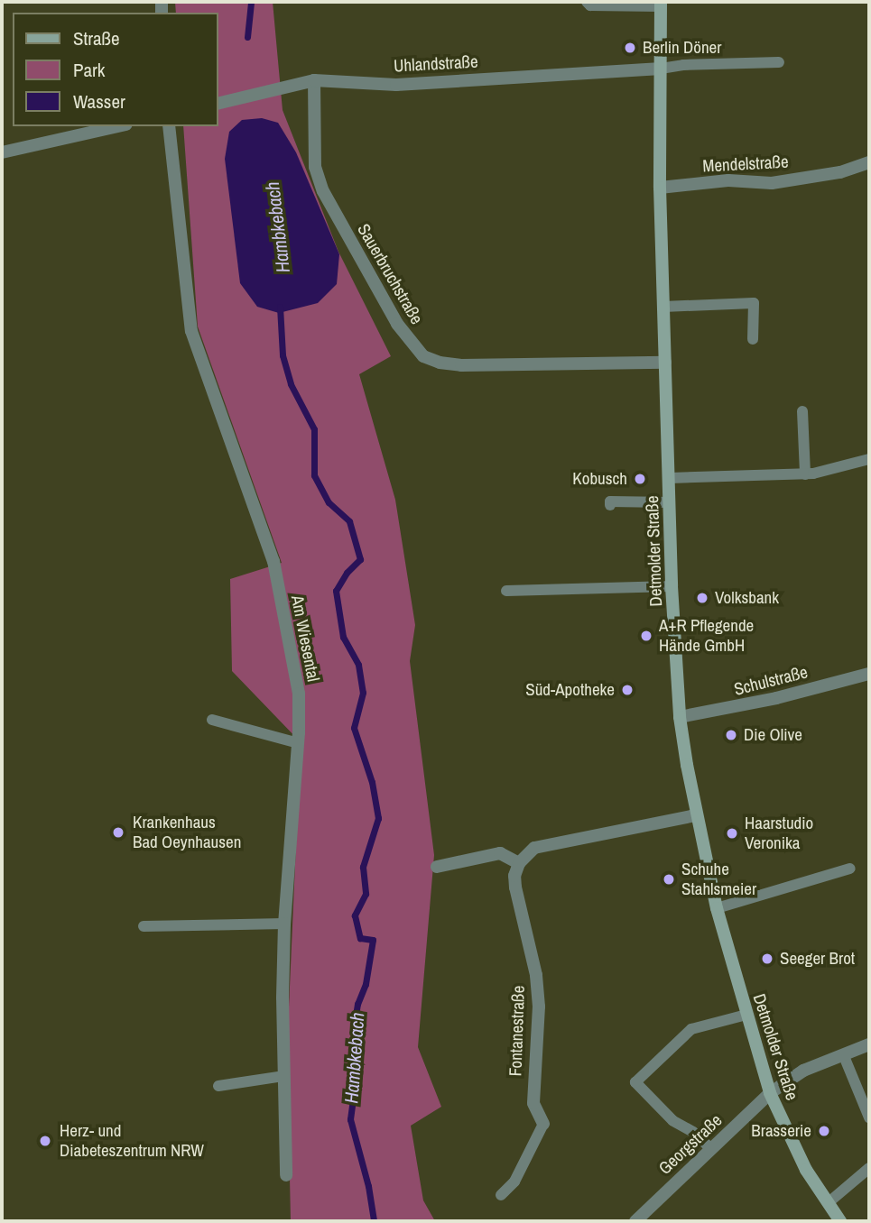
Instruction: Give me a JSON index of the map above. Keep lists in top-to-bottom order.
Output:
{
  "streets": {
    "main road": ["Detmolder Straße"],
    "street": [
      "Uhlandstraße",
      "Mendelstraße",
      "Sauerbruchstraße",
      "Am Wiesental",
      "Schulstraße",
      "Fontanestraße",
      "Georgstraße"
    ]
  },
  "crossings": [
    ["Uhlandstraße", "Sauerbruchstraße"],
    ["Uhlandstraße", "Detmolder Straße"],
    ["Mendelstraße", "Detmolder Straße"],
    ["Sauerbruchstraße", "Detmolder Straße"],
    ["Detmolder Straße", "Schulstraße"],
    ["Detmolder Straße", "Georgstraße"]
  ],
  "water": ["Hambkebach"],
  "places": [
    "Berlin Döner",
    "Kobusch",
    "Volksbank",
    "A+R Pflegende Hände GmbH",
    "Süd-Apotheke",
    "Die Olive",
    "Krankenhaus Bad Oeynhausen",
    "Haarstudio Veronika",
    "Schuhe Stahlsmeier",
    "Seeger Brot",
    "Brasserie",
    "Herz- und Diabeteszentrum NRW"
  ],
  "legend": ["Straße", "Park", "Wasser"]
}
